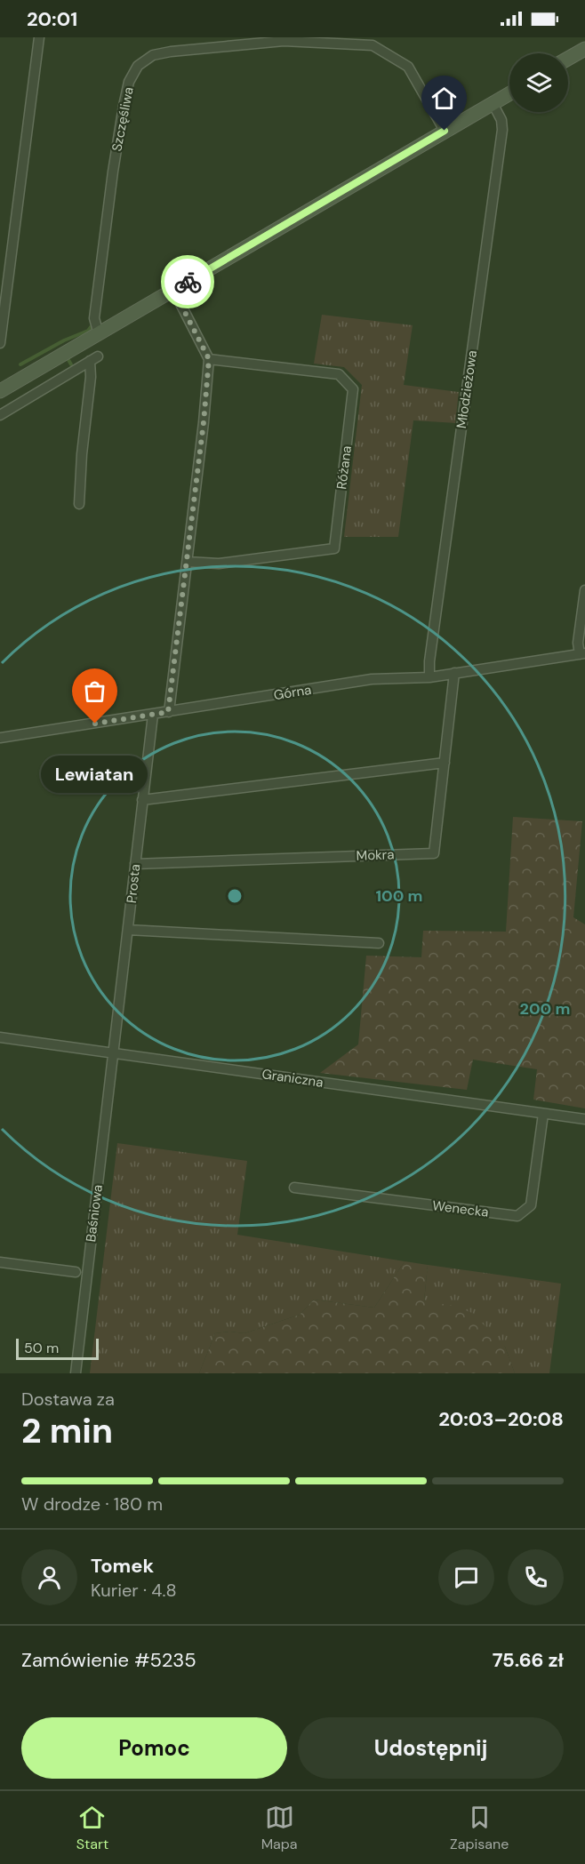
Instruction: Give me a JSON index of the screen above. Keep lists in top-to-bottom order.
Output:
{
  "streets": {
    "street": [
      "Szczęśliwa",
      "Młodzieżowa",
      "Różana",
      "Górna",
      "Mokra",
      "Prosta",
      "Graniczna",
      "Wenecka",
      "Baśniowa"
    ]
  },
  "crossings": [
    ["Młodzieżowa", "Górna"],
    ["Górna", "Mokra"],
    ["Górna", "Prosta"],
    ["Mokra", "Prosta"],
    ["Prosta", "Graniczna"],
    ["Prosta", "Baśniowa"],
    ["Graniczna", "Wenecka"],
    ["Graniczna", "Baśniowa"]
  ],
  "places": ["Lewiatan"],
  "scale_bar": "50 m",
  "page": {
    "status": "20:01",
    "bubble": "Lewiatan",
    "scale": "50 m",
    "heading": ["2 min", "Dostawa za", "20:03–20:08"],
    "panel": [
      "Tomek",
      "Kurier · 4.8",
      "Zamówienie #5235",
      "75.66 zł"
    ],
    "bar": "W drodze · 180 m",
    "buttons": ["Pomoc", "Udostępnij"],
    "tabs": ["Start", "Mapa", "Zapisane"]
  },
  "rings": ["100 m", "200 m"]
}
